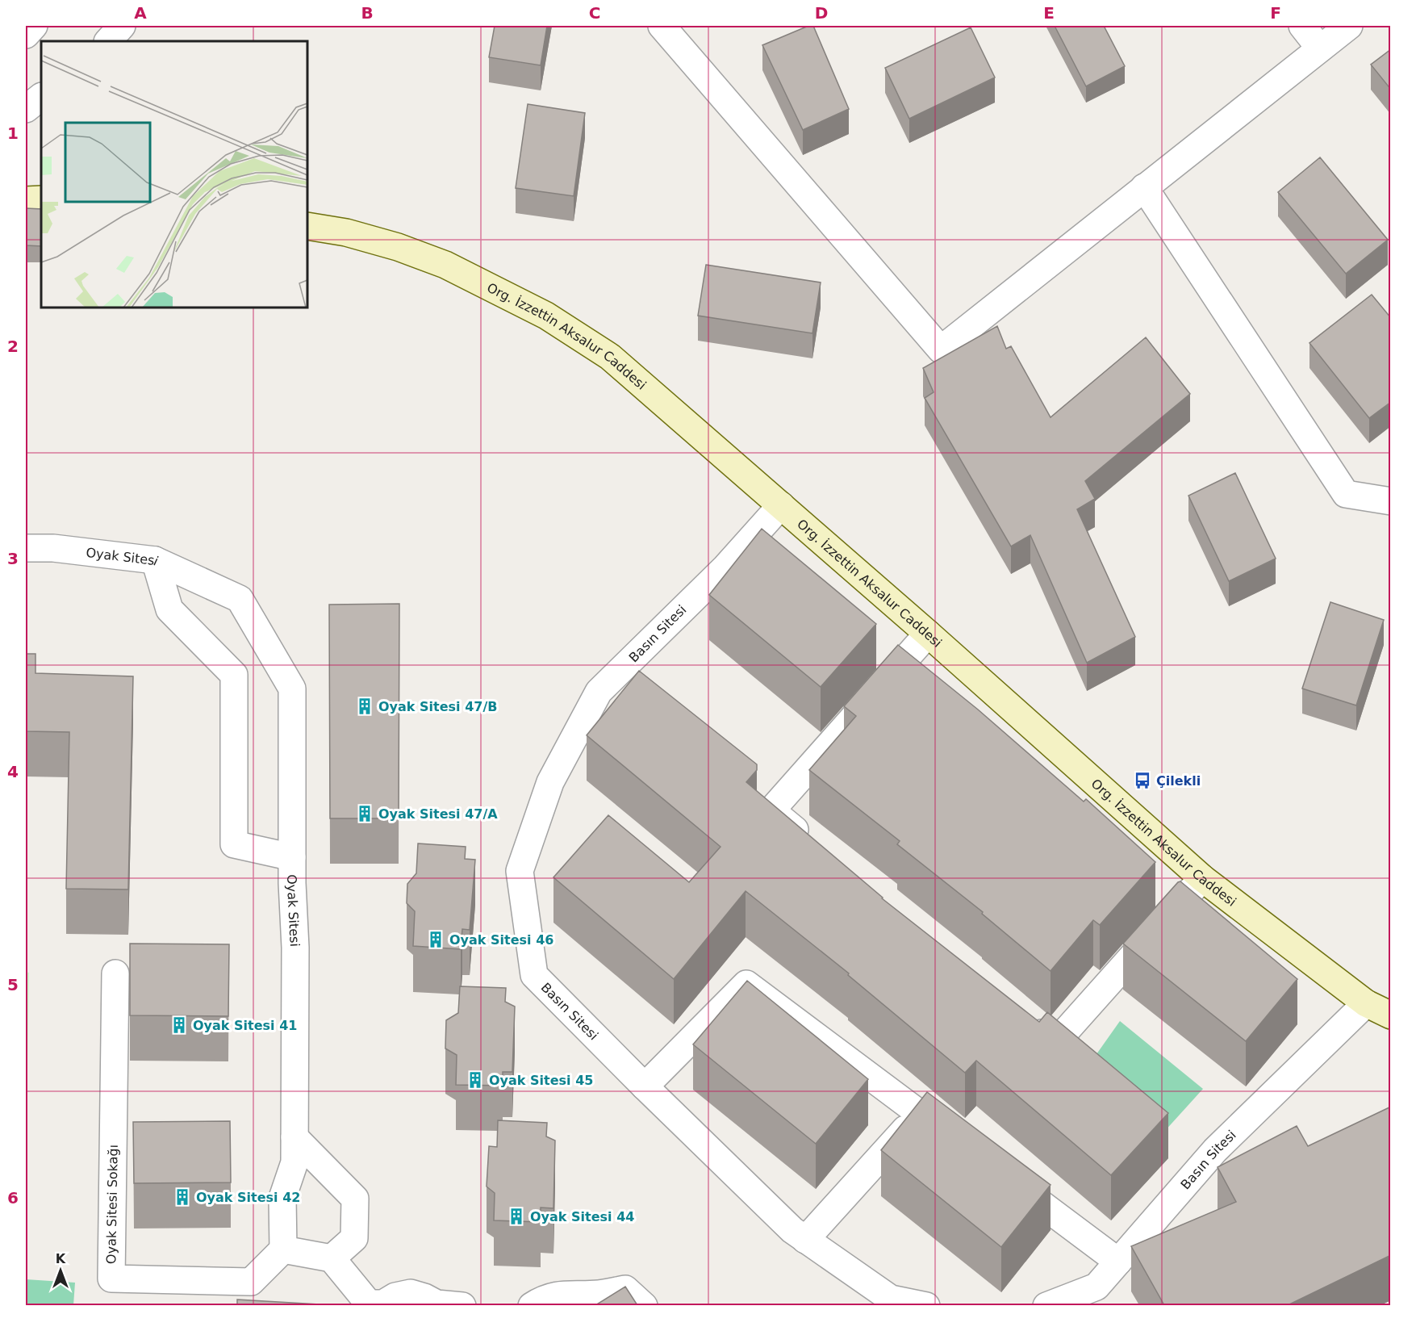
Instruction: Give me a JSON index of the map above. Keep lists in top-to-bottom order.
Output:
{
  "streets": {
    "main road": ["Org. İzzettin Aksalur Caddesi"],
    "street": ["Oyak Sitesi", "Basın Sitesi", "Oyak Sitesi Sokağı"]
  },
  "crossings": [
    ["Org. İzzettin Aksalur Caddesi", "Basın Sitesi"]
  ],
  "places": {
    "building": [
      "Oyak Sitesi 47/B",
      "Oyak Sitesi 47/A",
      "Oyak Sitesi 46",
      "Oyak Sitesi 41",
      "Oyak Sitesi 45",
      "Oyak Sitesi 42",
      "Oyak Sitesi 44"
    ],
    "bus stop": ["Çilekli"]
  },
  "north": "top",
  "grid": {
    "columns": [
      "A",
      "B",
      "C",
      "D",
      "E",
      "F"
    ],
    "rows": [
      "1",
      "2",
      "3",
      "4",
      "5",
      "6"
    ]
  }
}
